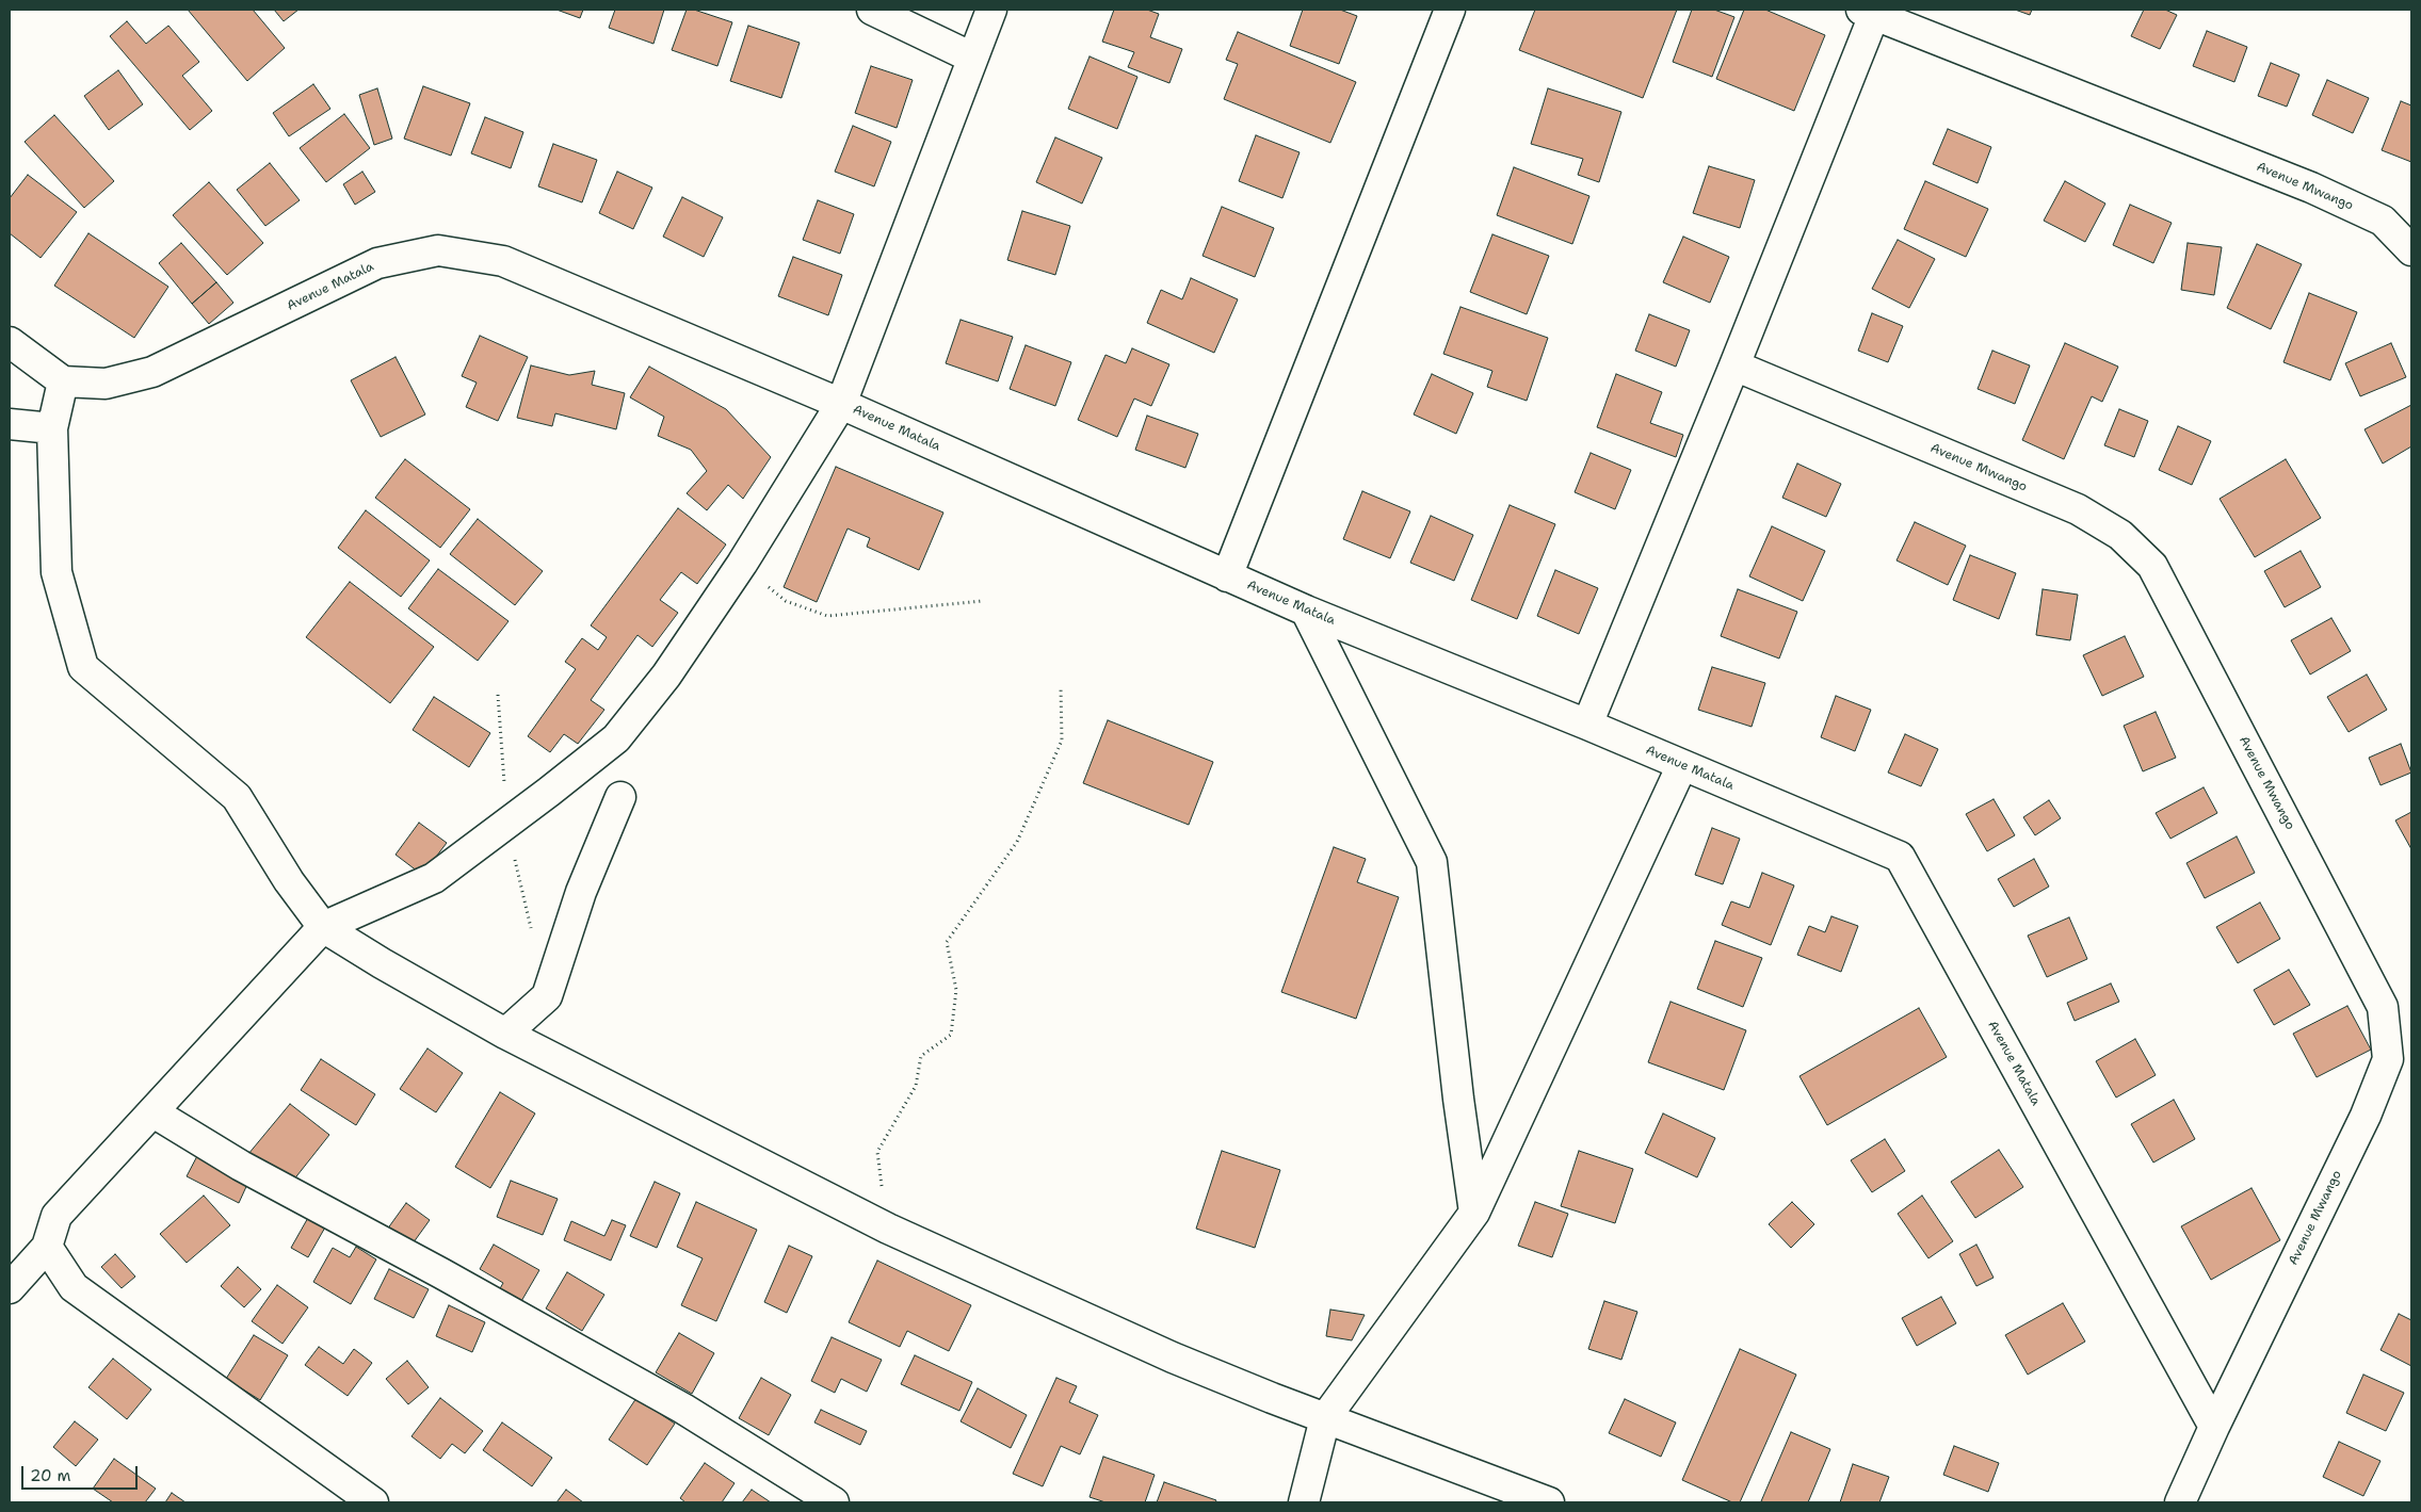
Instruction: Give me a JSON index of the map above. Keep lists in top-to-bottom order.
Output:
{
  "streets": {
    "street": ["Avenue Mwango", "Avenue Matala"]
  },
  "crossings": [
    ["Avenue Mwango", "Avenue Matala"]
  ],
  "scale_bar": "20 m"
}
